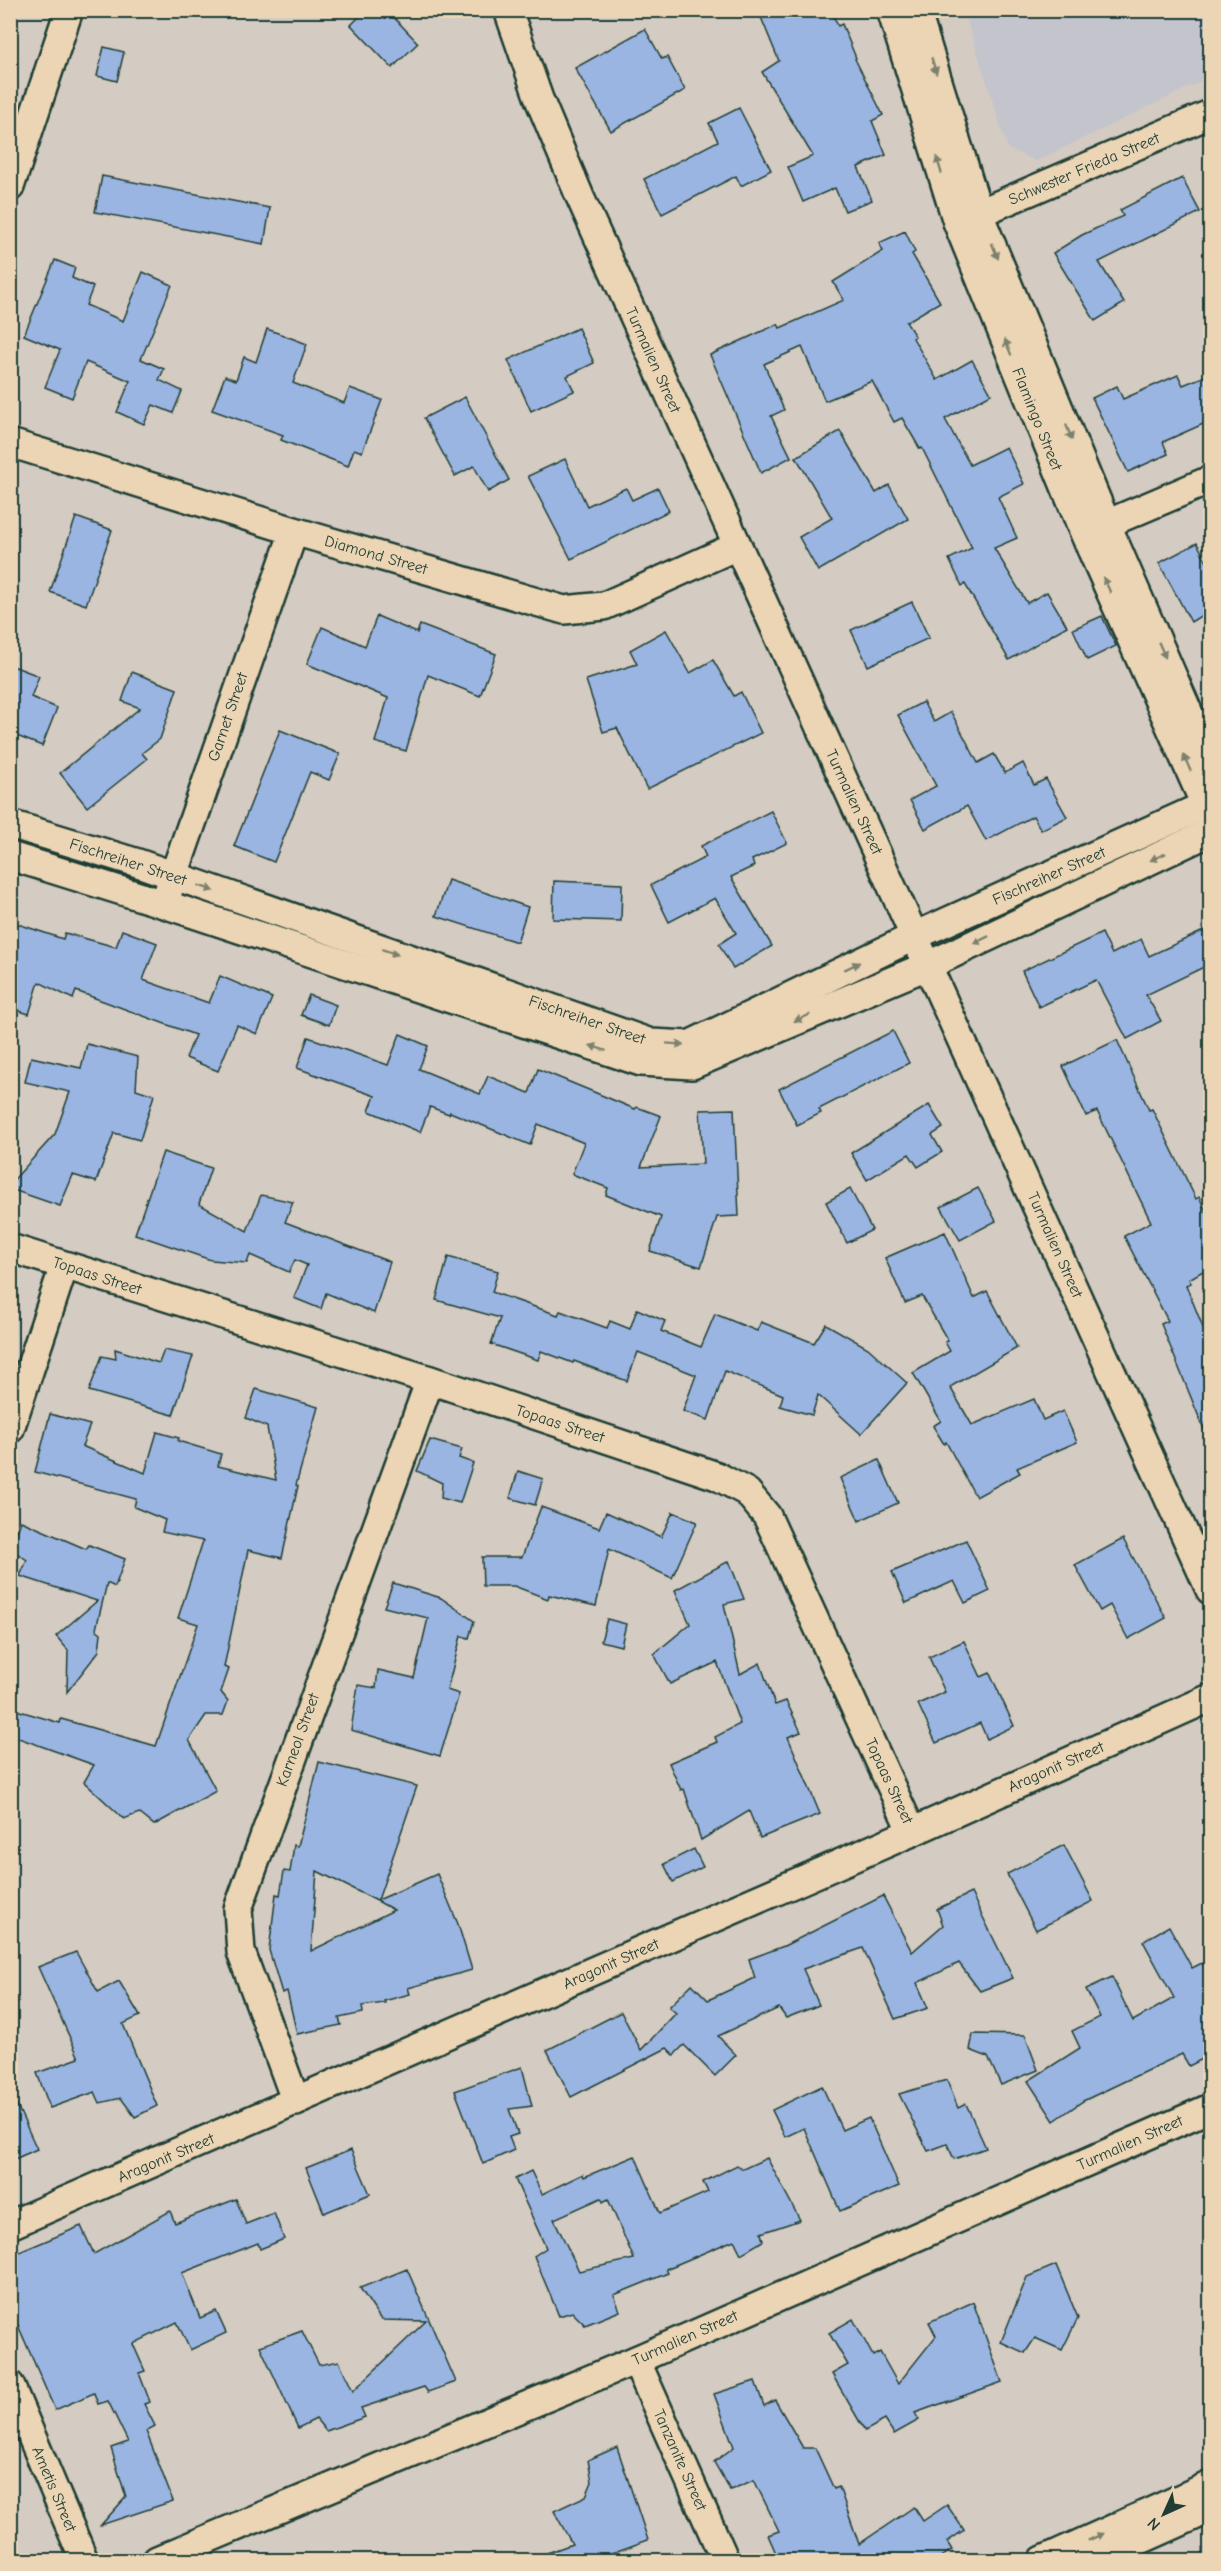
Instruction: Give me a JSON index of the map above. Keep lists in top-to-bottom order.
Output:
{
  "streets": {
    "street": [
      "Schwester Frieda Street",
      "Turmalien Street",
      "Flamingo Street",
      "Diamond Street",
      "Garnet Street",
      "Fischreiher Street",
      "Topaas Street",
      "Karneol Street",
      "Aragonit Street",
      "Tanzanite Street",
      "Ametis Street"
    ]
  },
  "crossings": [
    ["Schwester Frieda Street", "Flamingo Street"],
    ["Turmalien Street", "Diamond Street"],
    ["Turmalien Street", "Fischreiher Street"],
    ["Turmalien Street", "Tanzanite Street"],
    ["Flamingo Street", "Fischreiher Street"],
    ["Diamond Street", "Garnet Street"],
    ["Garnet Street", "Fischreiher Street"],
    ["Topaas Street", "Karneol Street"],
    ["Topaas Street", "Aragonit Street"],
    ["Karneol Street", "Aragonit Street"]
  ],
  "north": "bottom left"
}
